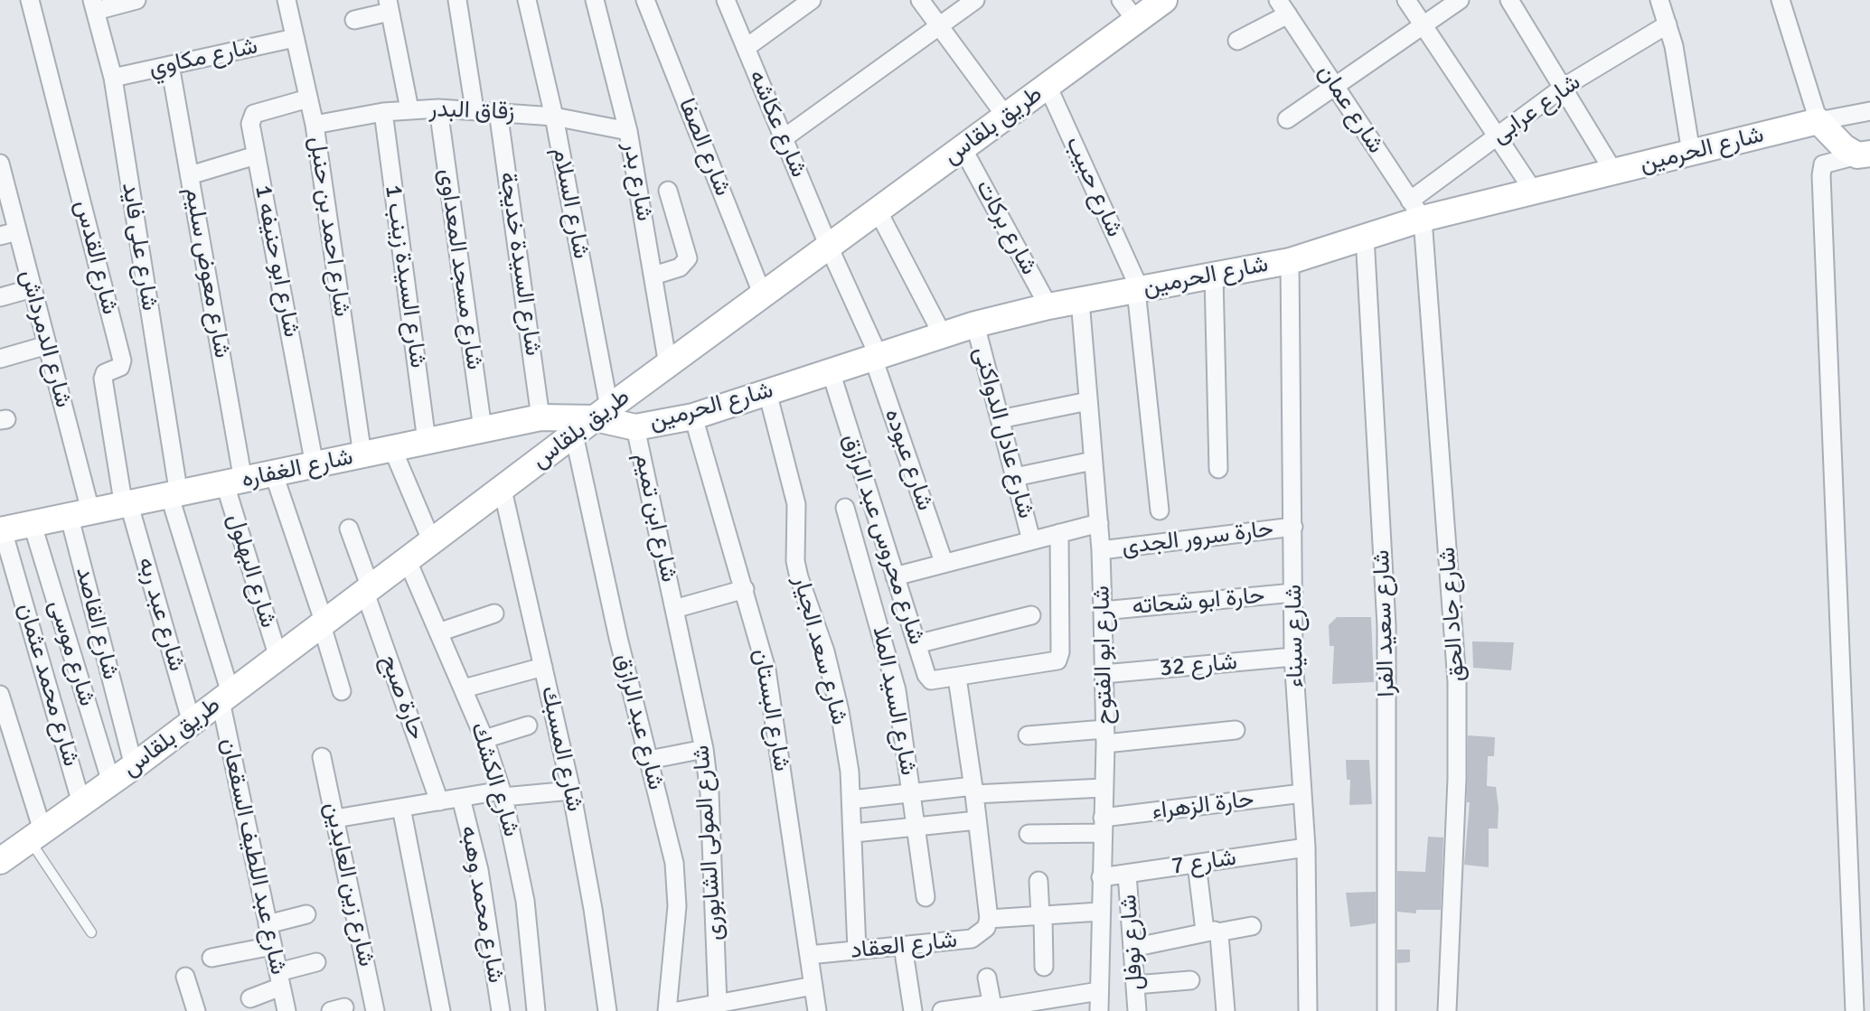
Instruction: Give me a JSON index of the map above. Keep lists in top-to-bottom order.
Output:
{
  "streets": {
    "street": [
      "شارع مكاوي",
      "شارع عمان",
      "شارع عرابى",
      "زقاق البدر",
      "شارع عكاشه",
      "طريق بلقاس",
      "شارع الصفا",
      "شارع الحرمين",
      "شارع بدر",
      "شارع حبيب",
      "شارع السلام",
      "شارع احمد بن حنبل",
      "شارع بركات",
      "شارع على فايد",
      "شارع القدس",
      "شارع ابو حنيفه 1",
      "شارع السيدة خديجة",
      "شارع مسجد المعداوى",
      "شارع معوض سليم",
      "شارع السيدة زينب 1",
      "شارع الدمرداش",
      "شارع عادل الدواكنى",
      "شارع عبوده",
      "شارع الغفاره",
      "شارع ابن تميم",
      "حارة سرور الجدى",
      "شارع محروس عبد الرازق",
      "شارع البهلول",
      "حارة ابو شحاته",
      "شارع عبد ربه",
      "شارع جاد الحق",
      "شارع القاصد",
      "شارع سعيد الفرا",
      "شارع سيناء",
      "شارع سعد الجيار",
      "شارع موسى",
      "شارع ابو الفتوح",
      "شارع 32",
      "شارع محمد عثمان",
      "حارة صبح",
      "شارع السيد الملا",
      "شارع البستان",
      "شارع عبد الرازق",
      "شارع المسبك",
      "شارع الكشك",
      "حارة الزهراء",
      "شارع المولى الشابورى",
      "شارع عبد اللطيف السقعان",
      "شارع 7",
      "شارع زين العابدين",
      "شارع محمد وهبه",
      "شارع نوفل",
      "شارع العقاد"
    ]
  },
  "crossings": [
    ["شارع مكاوي", "شارع احمد بن حنبل"],
    ["شارع مكاوي", "شارع على فايد"],
    ["شارع مكاوي", "شارع معوض سليم"],
    ["شارع عمان", "شارع عرابى"],
    ["شارع عمان", "شارع الحرمين"],
    ["شارع عمان", "شارع جاد الحق"],
    ["شارع عرابى", "شارع الحرمين"],
    ["شارع عرابى", "شارع جاد الحق"],
    ["زقاق البدر", "شارع بدر"],
    ["زقاق البدر", "شارع السلام"],
    ["زقاق البدر", "شارع احمد بن حنبل"],
    ["زقاق البدر", "شارع السيدة خديجة"],
    ["زقاق البدر", "شارع مسجد المعداوى"],
    ["زقاق البدر", "شارع السيدة زينب 1"],
    ["شارع عكاشه", "طريق بلقاس"],
    ["شارع عكاشه", "شارع عبوده"],
    ["طريق بلقاس", "شارع الصفا"],
    ["طريق بلقاس", "شارع الحرمين"],
    ["طريق بلقاس", "شارع بدر"],
    ["طريق بلقاس", "شارع حبيب"],
    ["طريق بلقاس", "شارع السلام"],
    ["طريق بلقاس", "شارع بركات"],
    ["طريق بلقاس", "شارع على فايد"],
    ["طريق بلقاس", "شارع عبوده"],
    ["طريق بلقاس", "شارع الغفاره"],
    ["طريق بلقاس", "شارع البهلول"],
    ["طريق بلقاس", "شارع عبد ربه"],
    ["طريق بلقاس", "شارع القاصد"],
    ["طريق بلقاس", "شارع موسى"],
    ["طريق بلقاس", "شارع محمد عثمان"],
    ["طريق بلقاس", "حارة صبح"],
    ["طريق بلقاس", "شارع عبد الرازق"],
    ["طريق بلقاس", "شارع المسبك"],
    ["طريق بلقاس", "شارع الكشك"],
    ["طريق بلقاس", "شارع عبد اللطيف السقعان"],
    ["شارع الحرمين", "شارع حبيب"],
    ["شارع الحرمين", "شارع السلام"],
    ["شارع الحرمين", "شارع بركات"],
    ["شارع الحرمين", "شارع عادل الدواكنى"],
    ["شارع الحرمين", "شارع عبوده"],
    ["شارع الحرمين", "شارع الغفاره"],
    ["شارع الحرمين", "شارع ابن تميم"],
    ["شارع الحرمين", "شارع محروس عبد الرازق"],
    ["شارع الحرمين", "شارع جاد الحق"],
    ["شارع الحرمين", "شارع سعيد الفرا"],
    ["شارع الحرمين", "شارع سيناء"],
    ["شارع الحرمين", "شارع سعد الجيار"],
    ["شارع الحرمين", "شارع ابو الفتوح"],
    ["شارع الحرمين", "شارع البستان"],
    ["شارع السلام", "شارع الغفاره"],
    ["شارع احمد بن حنبل", "شارع ابو حنيفه 1"],
    ["شارع احمد بن حنبل", "شارع الغفاره"],
    ["شارع على فايد", "شارع الغفاره"],
    ["شارع على فايد", "شارع عبد اللطيف السقعان"],
    ["شارع القدس", "شارع الغفاره"],
    ["شارع القدس", "شارع عبد ربه"],
    ["شارع ابو حنيفه 1", "شارع الغفاره"],
    ["شارع السيدة خديجة", "شارع الغفاره"],
    ["شارع مسجد المعداوى", "شارع الغفاره"],
    ["شارع معوض سليم", "شارع الغفاره"],
    ["شارع معوض سليم", "شارع البهلول"],
    ["شارع السيدة زينب 1", "شارع الغفاره"],
    ["شارع الدمرداش", "شارع الغفاره"],
    ["شارع الدمرداش", "شارع القاصد"],
    ["شارع الغفاره", "شارع البهلول"],
    ["شارع الغفاره", "شارع عبد ربه"],
    ["شارع الغفاره", "شارع القاصد"],
    ["شارع الغفاره", "شارع موسى"],
    ["شارع الغفاره", "شارع محمد عثمان"],
    ["شارع ابن تميم", "شارع المولى الشابورى"],
    ["حارة سرور الجدى", "شارع سيناء"],
    ["حارة سرور الجدى", "شارع ابو الفتوح"],
    ["حارة ابو شحاته", "شارع سيناء"],
    ["حارة ابو شحاته", "شارع ابو الفتوح"],
    ["شارع سيناء", "شارع 32"],
    ["شارع سيناء", "حارة الزهراء"],
    ["شارع سيناء", "شارع 7"],
    ["شارع سعد الجيار", "شارع العقاد"],
    ["شارع ابو الفتوح", "شارع 32"],
    ["شارع ابو الفتوح", "حارة الزهراء"],
    ["شارع ابو الفتوح", "شارع 7"],
    ["شارع البستان", "شارع العقاد"],
    ["شارع 7", "شارع نوفل"]
  ]
}
